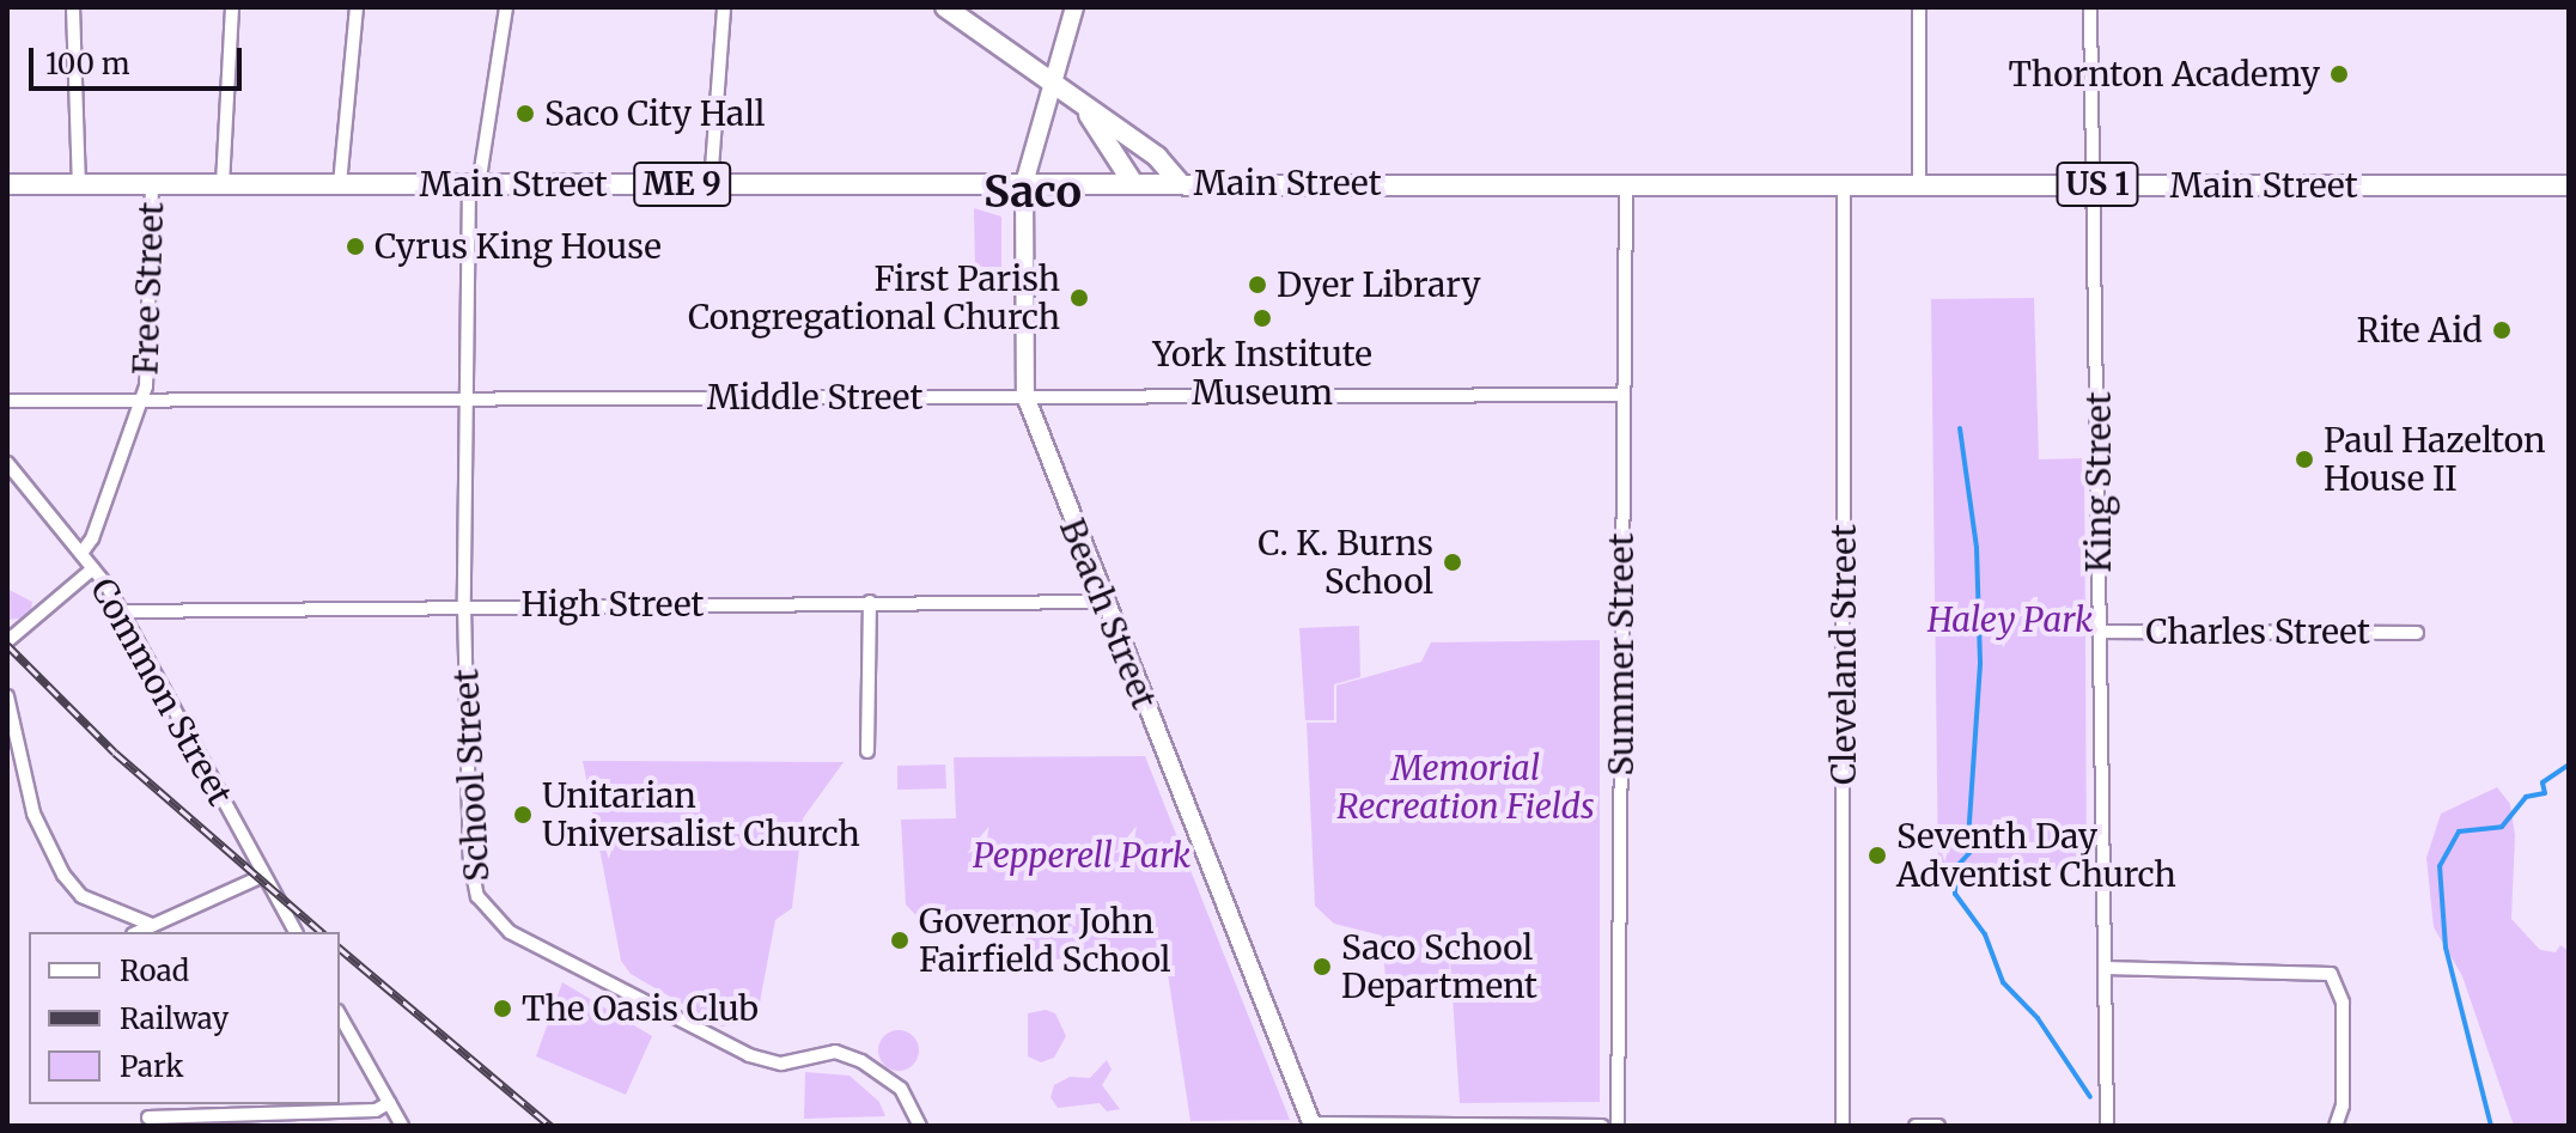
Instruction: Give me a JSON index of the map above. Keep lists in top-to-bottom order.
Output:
{
  "streets": {
    "main road": [
      "Main Street",
      "ME 9",
      "US 1",
      "Beach Street"
    ],
    "street": [
      "Free Street",
      "Middle Street",
      "King Street",
      "High Street",
      "Charles Street",
      "Summer Street",
      "Cleveland Street",
      "Common Street",
      "School Street"
    ]
  },
  "crossings": [
    ["Main Street", "Free Street"],
    ["Main Street", "King Street"],
    ["Main Street", "Beach Street"],
    ["Main Street", "Summer Street"],
    ["Main Street", "Cleveland Street"],
    ["Main Street", "School Street"],
    ["Free Street", "Middle Street"],
    ["Free Street", "Common Street"],
    ["Middle Street", "Beach Street"],
    ["Middle Street", "Summer Street"],
    ["Middle Street", "School Street"],
    ["King Street", "Charles Street"],
    ["High Street", "Beach Street"],
    ["High Street", "Common Street"],
    ["High Street", "School Street"]
  ],
  "districts": ["Saco"],
  "parks": ["Haley Park", "Memorial Recreation Fields", "Pepperell Park"],
  "places": [
    "Thornton Academy",
    "Saco City Hall",
    "Cyrus King House",
    "Dyer Library",
    "First Parish Congregational Church",
    "York Institute Museum",
    "Rite Aid",
    "Paul Hazelton House II",
    "C. K. Burns School",
    "Unitarian Universalist Church",
    "Seventh Day Adventist Church",
    "Governor John Fairfield School",
    "Saco School Department",
    "The Oasis Club"
  ],
  "legend": ["Road", "Railway", "Park"],
  "scale_bar": "100 m"
}
